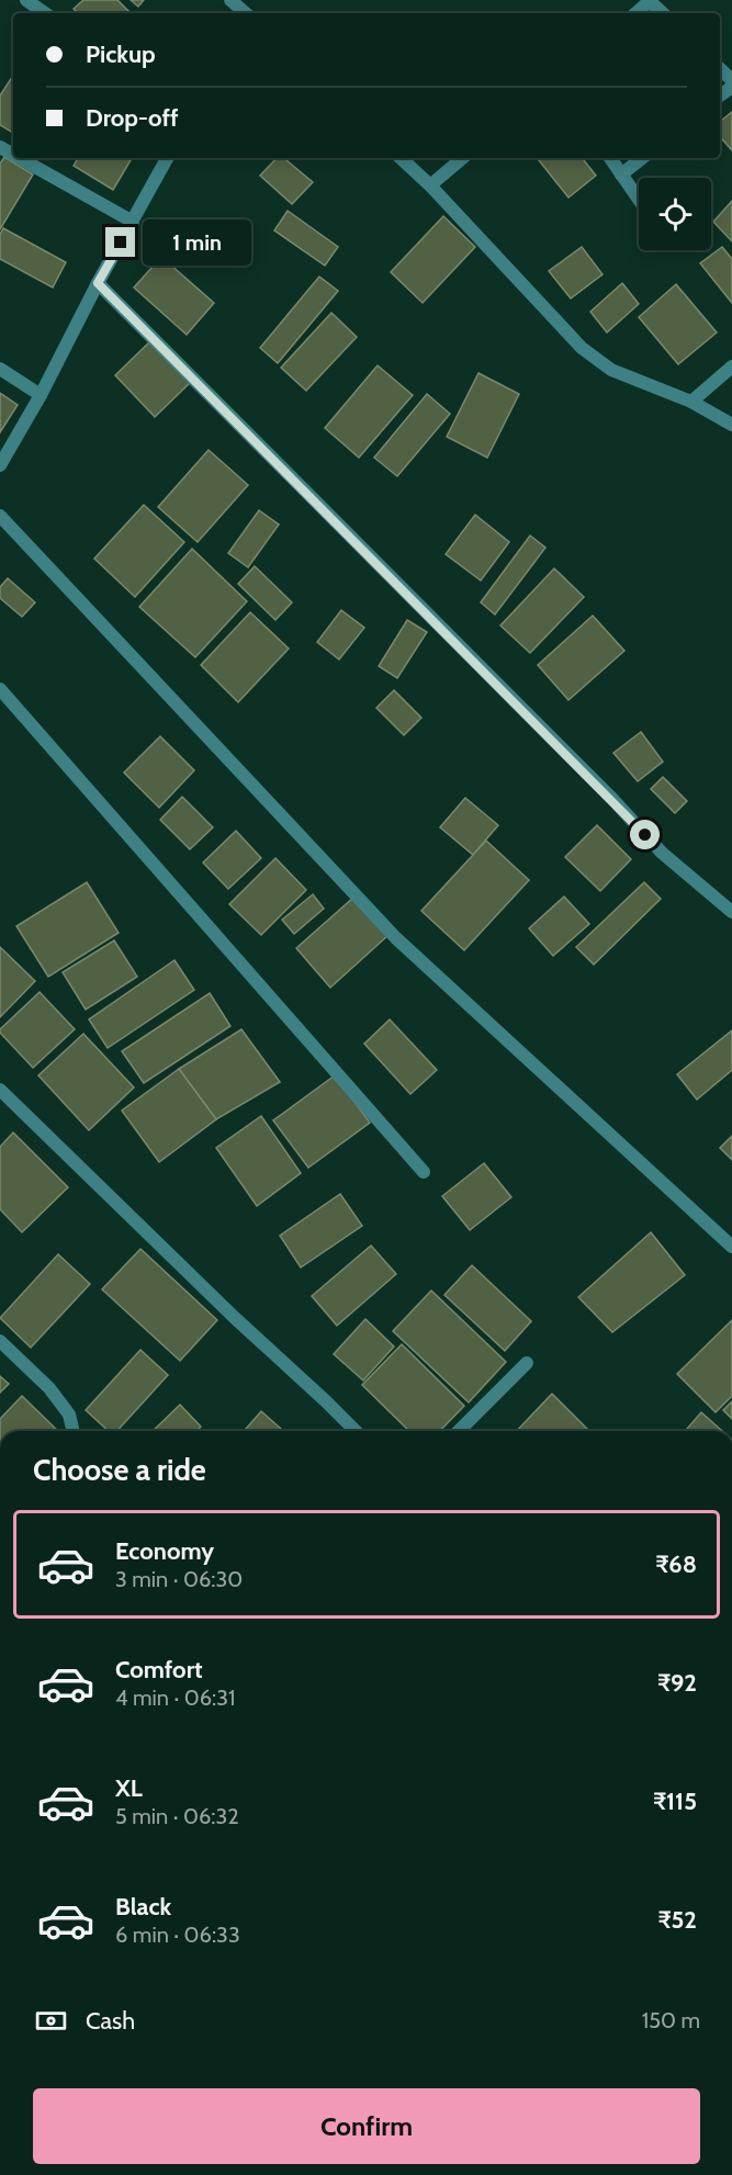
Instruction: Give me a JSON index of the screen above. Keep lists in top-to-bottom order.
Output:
{
  "page": {
    "banner": ["Pickup", "Drop-off"],
    "bubble": "1 min",
    "heading": "Choose a ride",
    "list": [
      {
        "name": "Economy",
        "note": "3 min · 06:30",
        "value": "₹68"
      },
      {
        "name": "Comfort",
        "note": "4 min · 06:31",
        "value": "₹92"
      },
      {
        "name": "XL",
        "note": "5 min · 06:32",
        "value": "₹115"
      },
      {
        "name": "Black",
        "note": "6 min · 06:33",
        "value": "₹52"
      }
    ],
    "pay": ["Cash", "150 m"],
    "buttons": "Confirm"
  }
}
